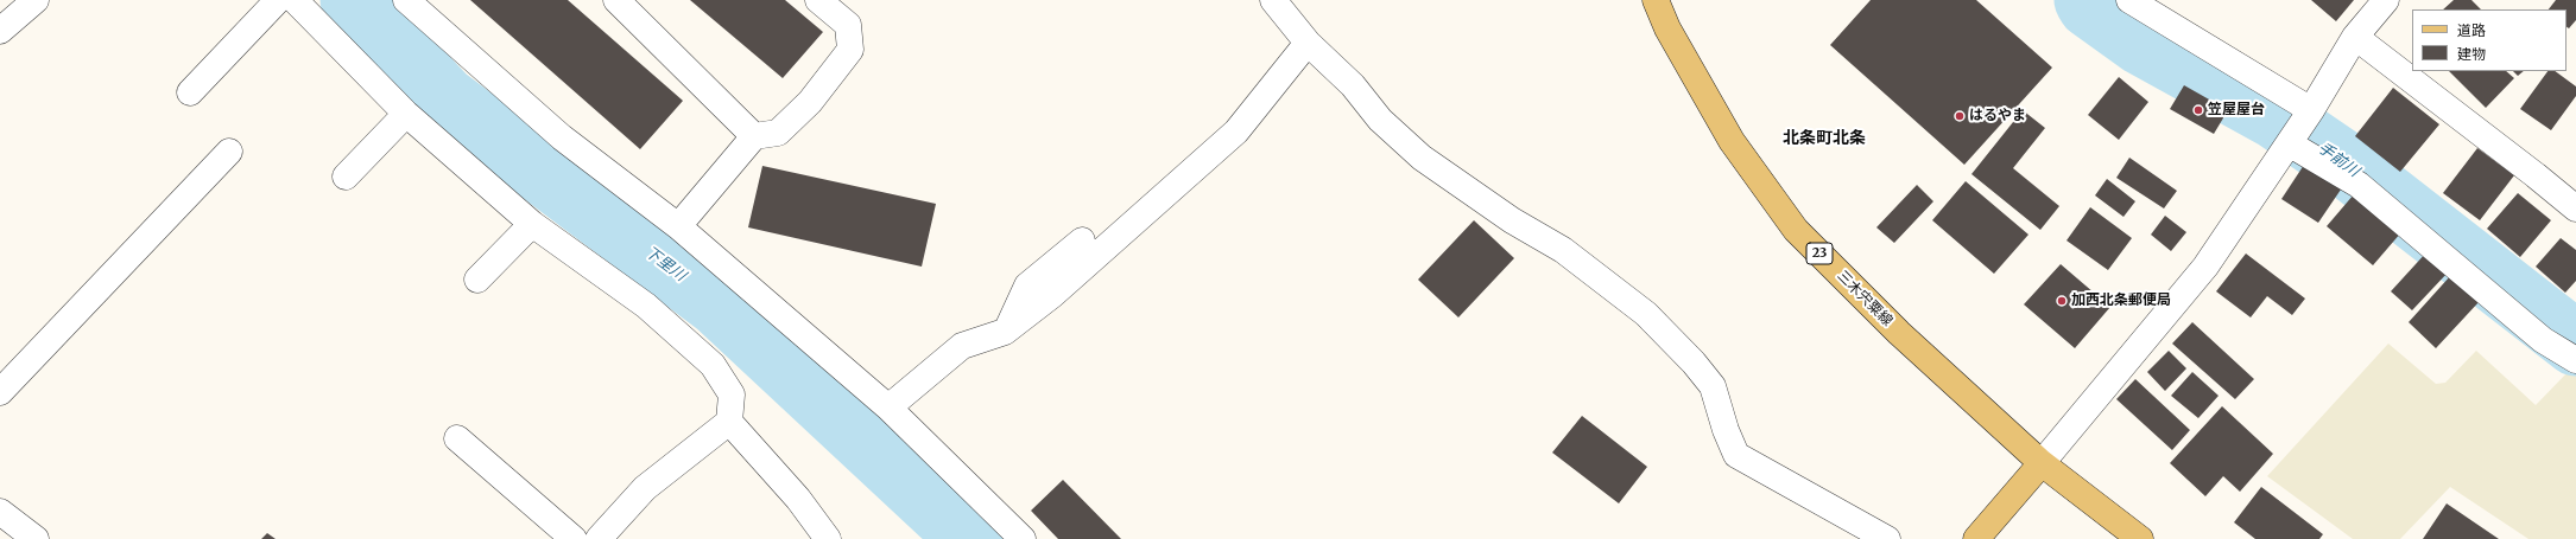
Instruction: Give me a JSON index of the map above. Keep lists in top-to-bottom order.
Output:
{
  "streets": {
    "main road": ["23", "三木宍粟線"]
  },
  "districts": ["北条町北条"],
  "water": ["手前川", "下里川"],
  "places": ["笠屋屋台", "はるやま", "加西北条郵便局"],
  "legend": ["道路", "建物"]
}
